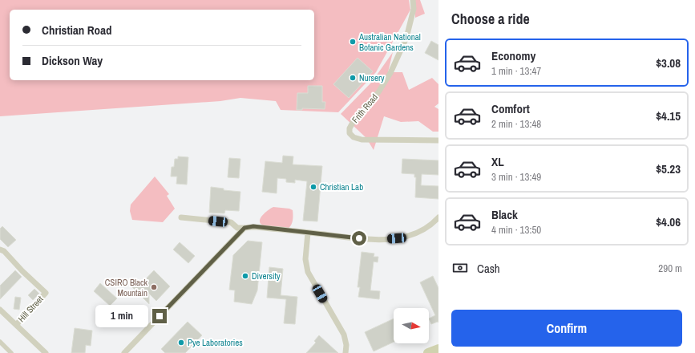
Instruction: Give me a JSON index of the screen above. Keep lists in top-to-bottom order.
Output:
{
  "streets": {
    "street": ["Frith Road", "Hill Street"]
  },
  "places": [
    "Australian National Botanic Gardens",
    "Nursery",
    "Christian Lab",
    "Diversity",
    "CSIRO Black Mountain",
    "Pye Laboratories"
  ],
  "north": "right",
  "page": {
    "heading": "Choose a ride",
    "banner": ["Christian Road", "Dickson Way"],
    "list": [
      {
        "name": "Economy",
        "note": "1 min · 13:47",
        "value": "$3.08"
      },
      {
        "name": "Comfort",
        "note": "2 min · 13:48",
        "value": "$4.15"
      },
      {
        "name": "XL",
        "note": "3 min · 13:49",
        "value": "$5.23"
      },
      {
        "name": "Black",
        "note": "4 min · 13:50",
        "value": "$4.06"
      }
    ],
    "pay": ["Cash", "290 m"],
    "buttons": "Confirm",
    "bubble": "1 min"
  }
}
